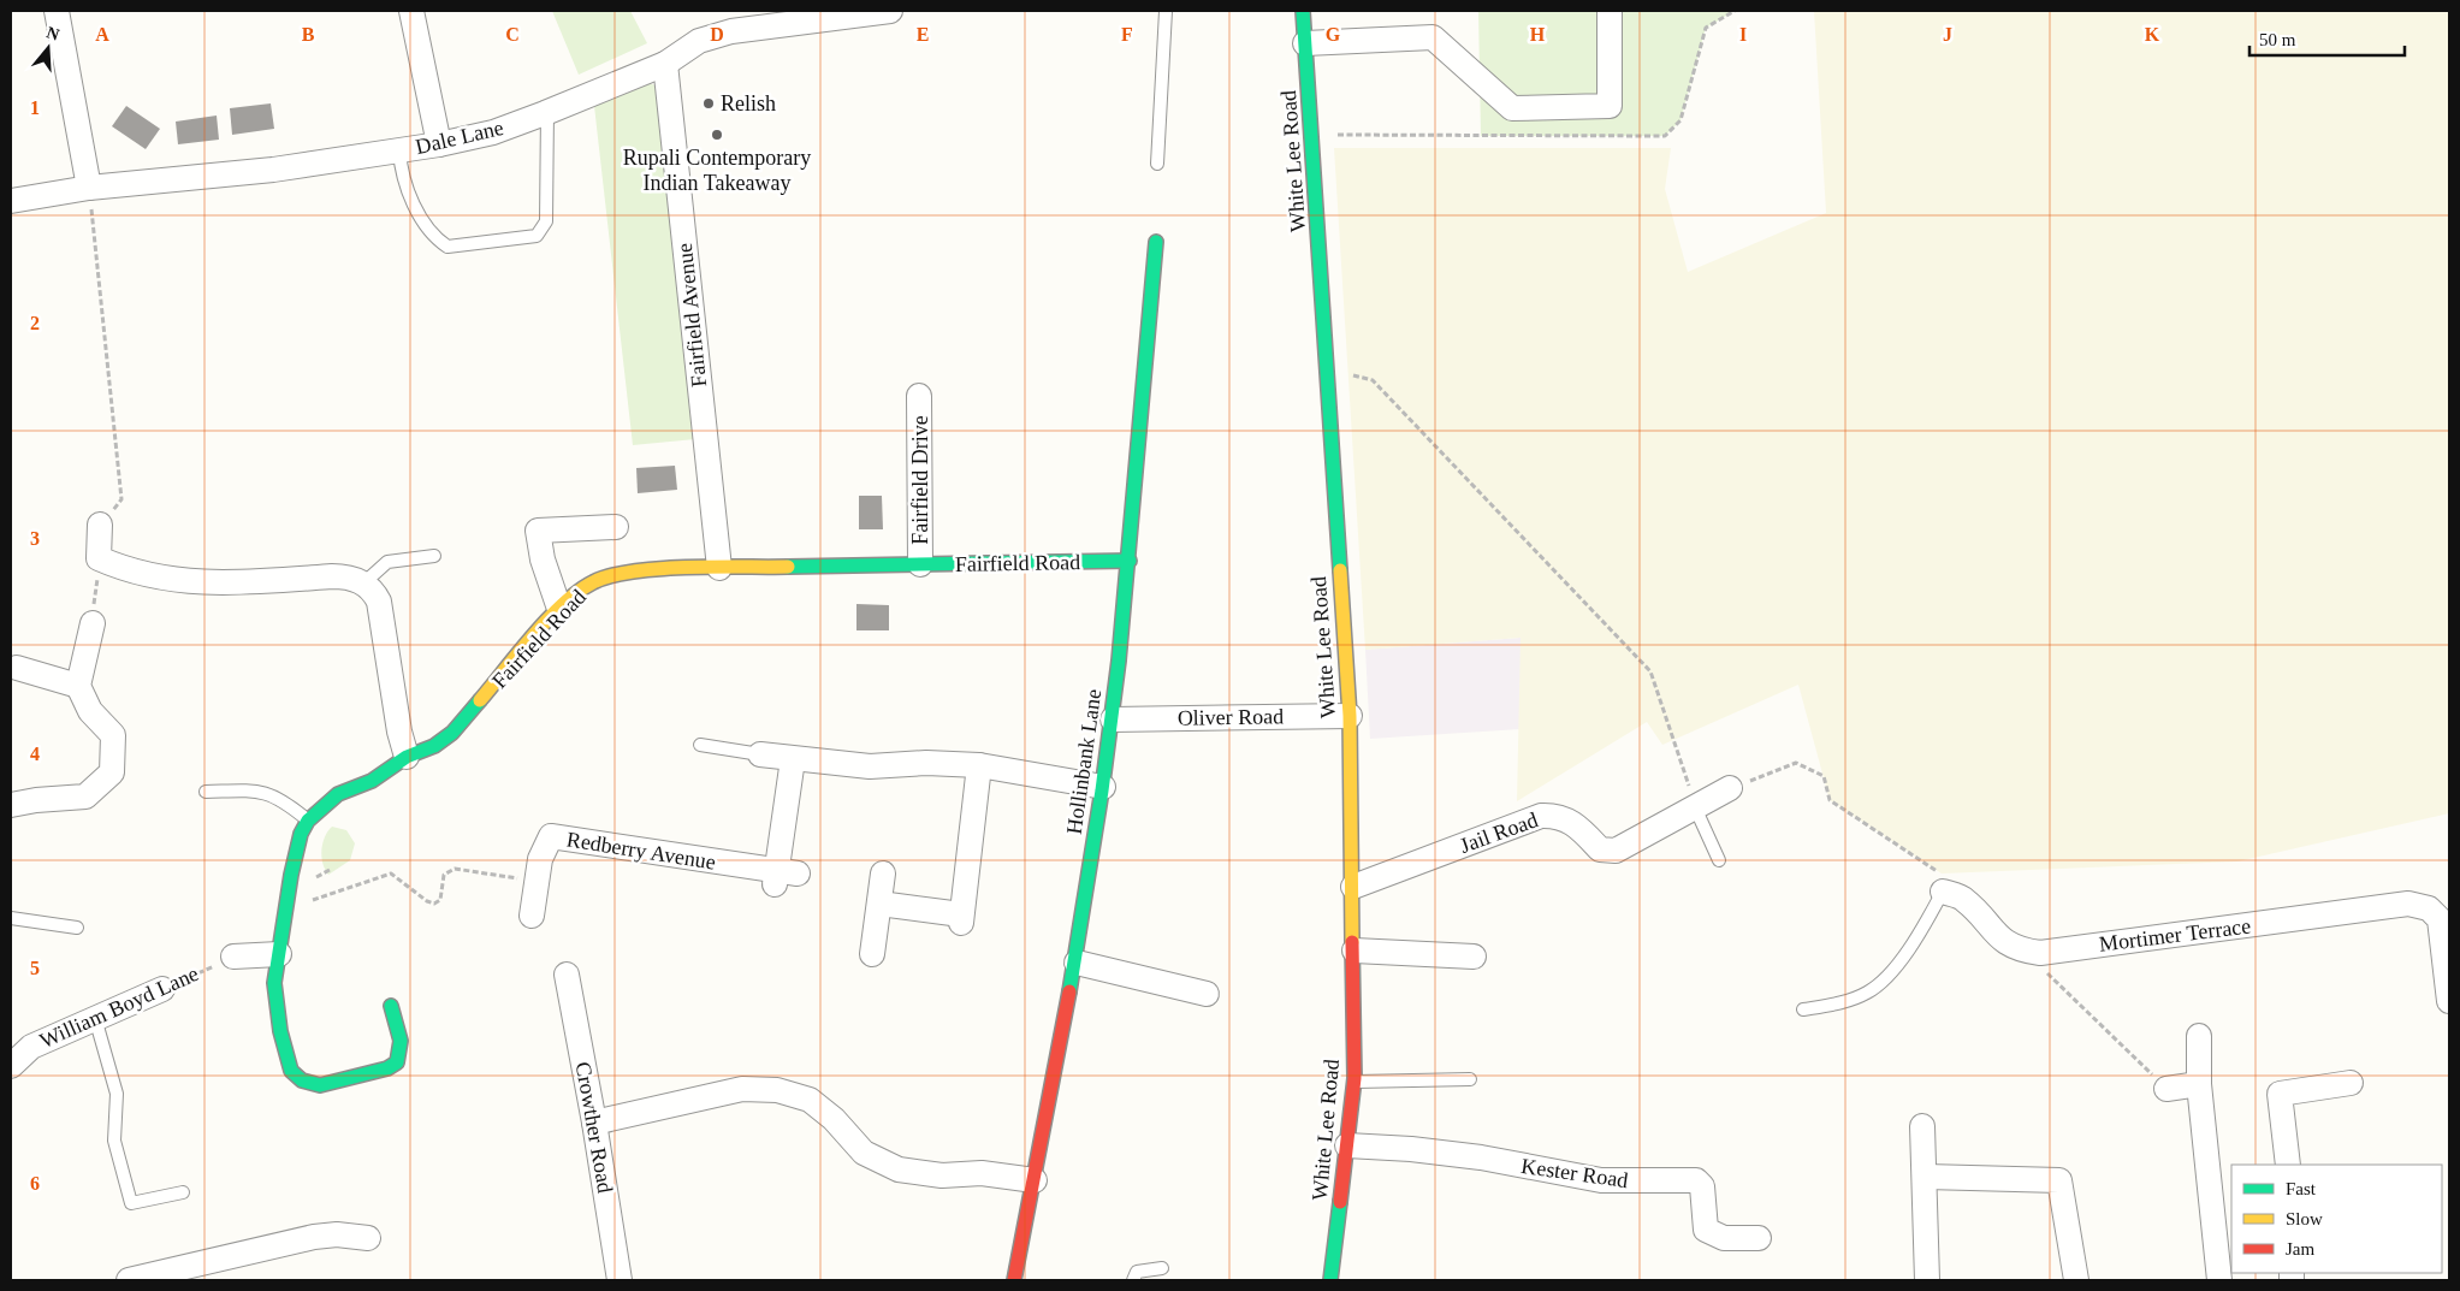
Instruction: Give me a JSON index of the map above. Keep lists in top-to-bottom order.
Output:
{
  "streets": {
    "street": [
      "Dale Lane",
      "White Lee Road",
      "Fairfield Avenue",
      "Fairfield Drive",
      "Fairfield Road",
      "Oliver Road",
      "Hollinbank Lane",
      "Jail Road",
      "Redberry Avenue",
      "Mortimer Terrace",
      "William Boyd Lane",
      "Crowther Road",
      "Kester Road"
    ]
  },
  "crossings": [
    ["Dale Lane", "Fairfield Avenue"],
    ["White Lee Road", "Oliver Road"],
    ["White Lee Road", "Jail Road"],
    ["White Lee Road", "Kester Road"],
    ["Fairfield Avenue", "Fairfield Road"],
    ["Fairfield Drive", "Fairfield Road"],
    ["Fairfield Road", "Hollinbank Lane"],
    ["Oliver Road", "Hollinbank Lane"]
  ],
  "places": ["Relish", "Rupali Contemporary Indian Takeaway"],
  "legend": ["Fast", "Slow", "Jam"],
  "scale_bar": "50 m",
  "north": "top",
  "grid": {
    "columns": [
      "A",
      "B",
      "C",
      "D",
      "E",
      "F",
      "G",
      "H",
      "I",
      "J",
      "K"
    ],
    "rows": [
      "1",
      "2",
      "3",
      "4",
      "5",
      "6"
    ]
  }
}
